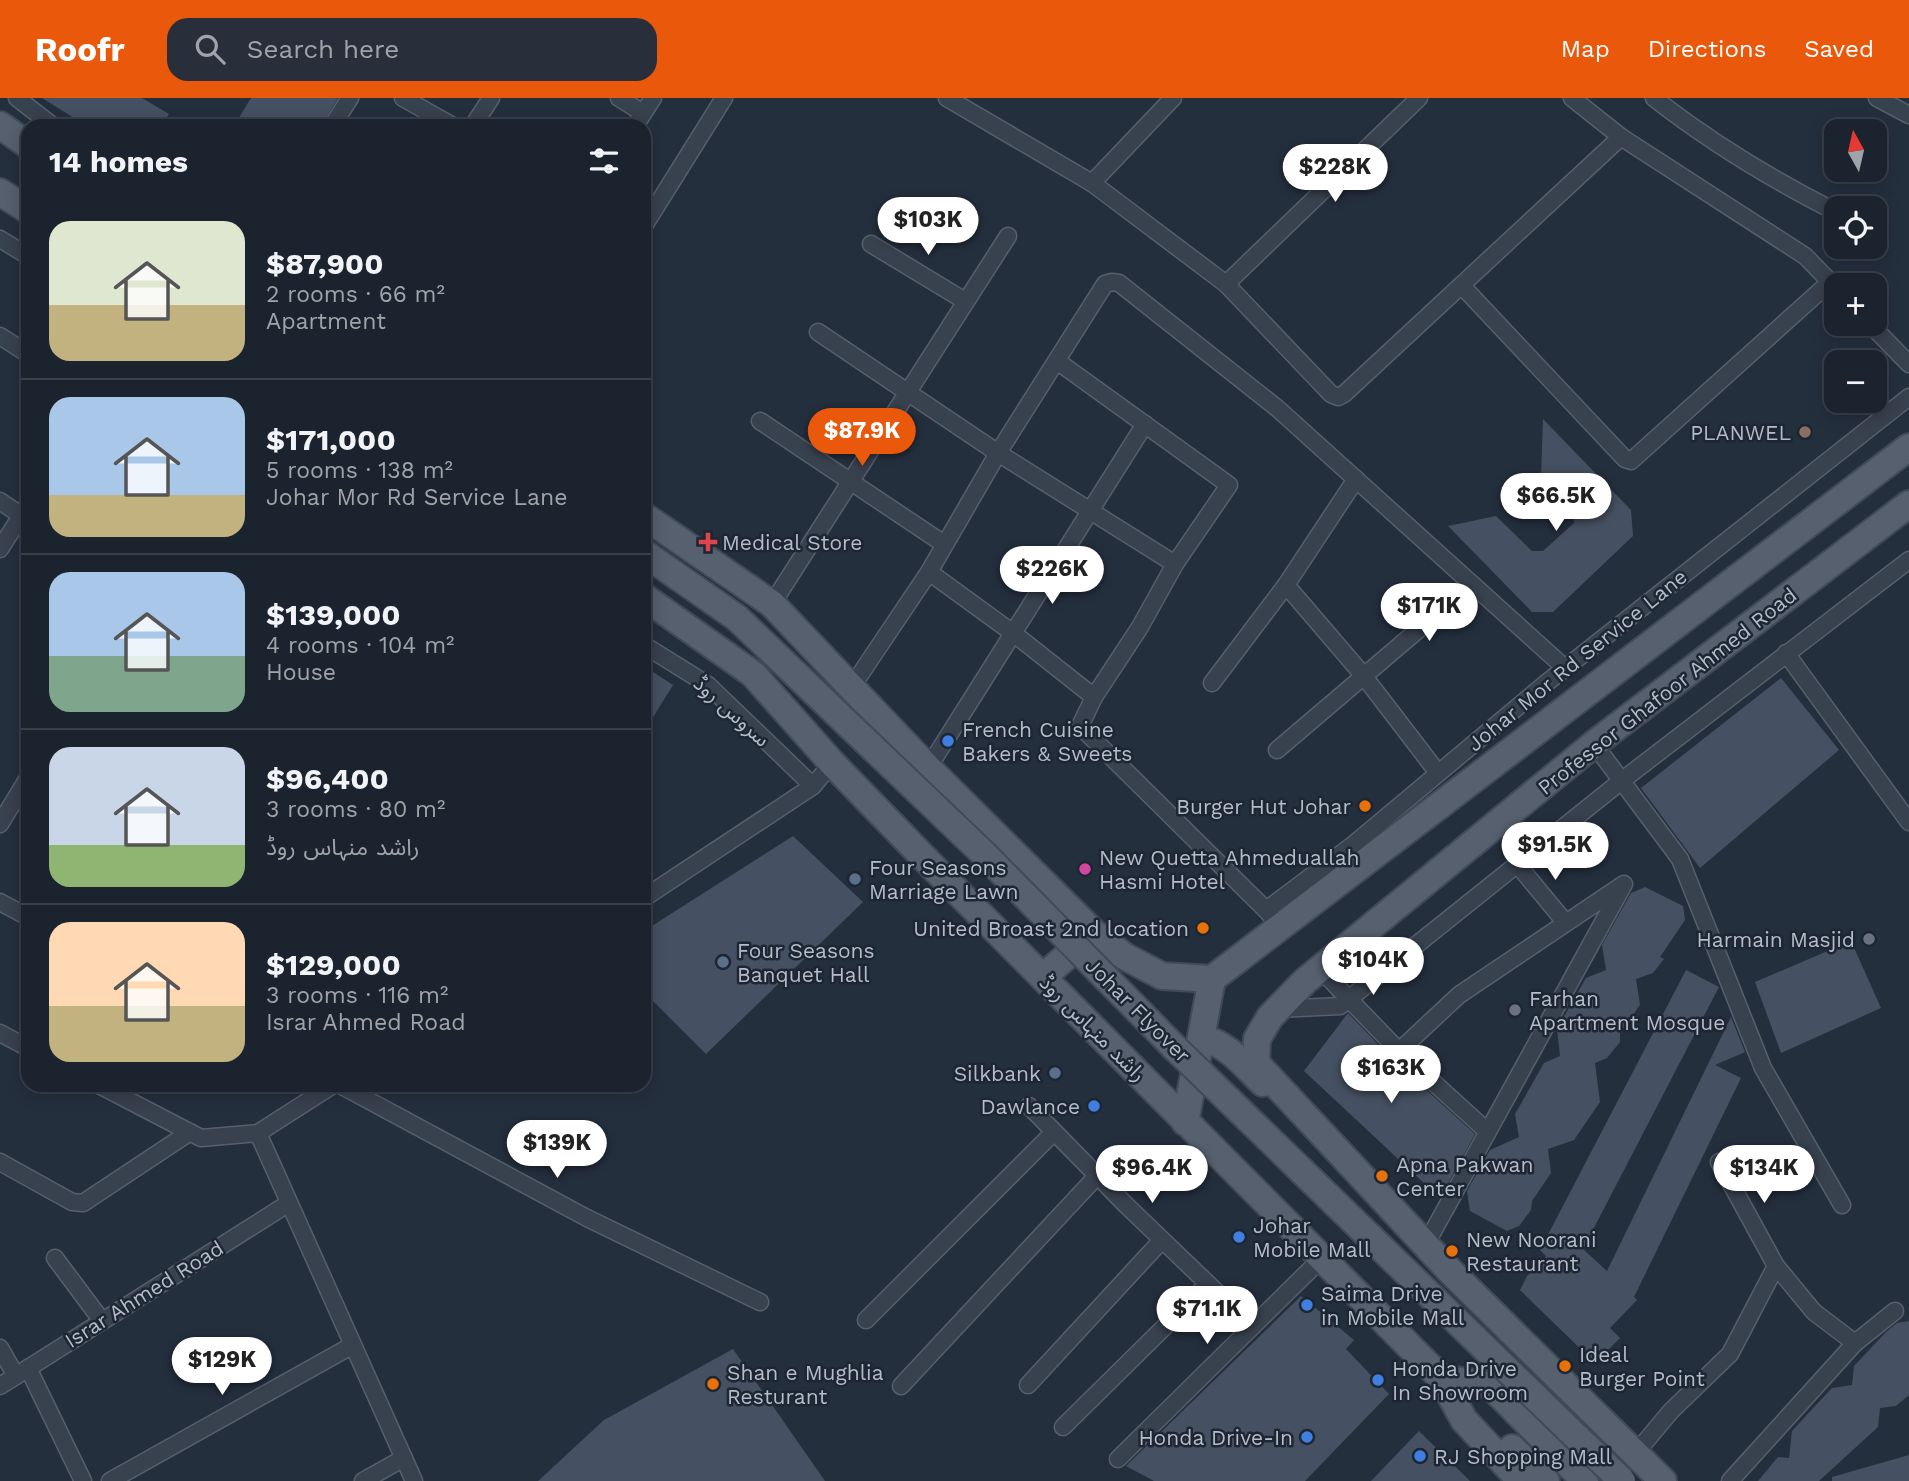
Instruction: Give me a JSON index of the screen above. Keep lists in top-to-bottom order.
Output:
{
  "streets": {
    "main road": ["Professor Ghafoor Ahmed Road", "Johar Flyover", "راشد منہاس روڈ"],
    "street": ["Johar Mor Rd Service Lane", "سروس روڈ", "Israr Ahmed Road"]
  },
  "places": {
    "other": [
      "PLANWEL",
      "French Cuisine Bakers & Sweets",
      "Burger Hut Johar",
      "New Quetta Ahmeduallah Hasmi Hotel",
      "Four Seasons Marriage Lawn",
      "United Broast 2nd location",
      "Harmain Masjid",
      "Four Seasons Banquet Hall",
      "Farhan Apartment Mosque",
      "Silkbank",
      "Dawlance",
      "Apna Pakwan Center",
      "Johar Mobile Mall",
      "New Noorani Restaurant",
      "Saima Drive in Mobile Mall",
      "Ideal Burger Point",
      "Honda Drive In Showroom",
      "Shan e Mughlia Resturant",
      "Honda Drive-In",
      "RJ Shopping Mall"
    ],
    "health": ["Medical Store"]
  },
  "north": "top",
  "page": {
    "header": "Roofr",
    "search": "Search here",
    "nav": ["Map", "Directions", "Saved"],
    "map_buttons": ["+", "−"],
    "heading": "14 homes",
    "price": [
      "$228K",
      "$103K",
      "$87.9K",
      "$66.5K",
      "$226K",
      "$171K",
      "$91.5K",
      "$104K",
      "$163K",
      "$139K",
      "$96.4K",
      "$134K",
      "$71.1K",
      "$129K"
    ],
    "list": [
      {
        "name": "$87,900",
        "note": "2 rooms · 66 m² · Apartment"
      },
      {
        "name": "$171,000",
        "note": "5 rooms · 138 m² · Johar Mor Rd Service Lane"
      },
      {
        "name": "$139,000",
        "note": "4 rooms · 104 m² · House"
      },
      {
        "name": "$96,400",
        "note": "3 rooms · 80 m² · راشد منہاس روڈ"
      },
      {
        "name": "$129,000",
        "note": "3 rooms · 116 m² · Israr Ahmed Road"
      }
    ]
  }
}
